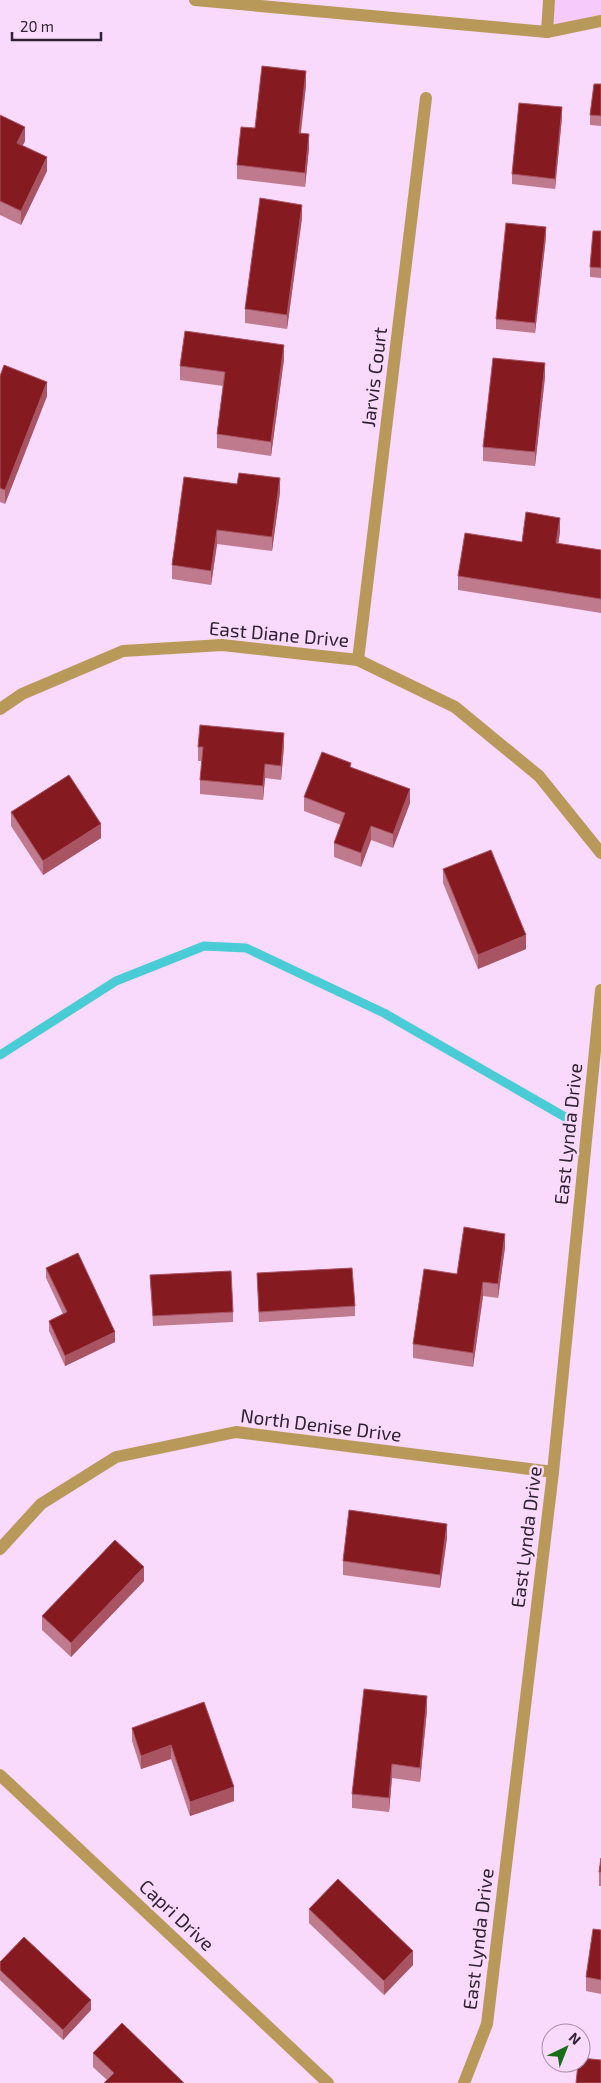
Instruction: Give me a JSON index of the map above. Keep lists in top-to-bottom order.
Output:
{
  "streets": {
    "street": [
      "Jarvis Court",
      "East Diane Drive",
      "East Lynda Drive",
      "North Denise Drive",
      "Capri Drive"
    ]
  },
  "crossings": [
    ["Jarvis Court", "East Diane Drive"],
    ["East Lynda Drive", "North Denise Drive"]
  ],
  "scale_bar": "20 m",
  "north": "top right"
}
